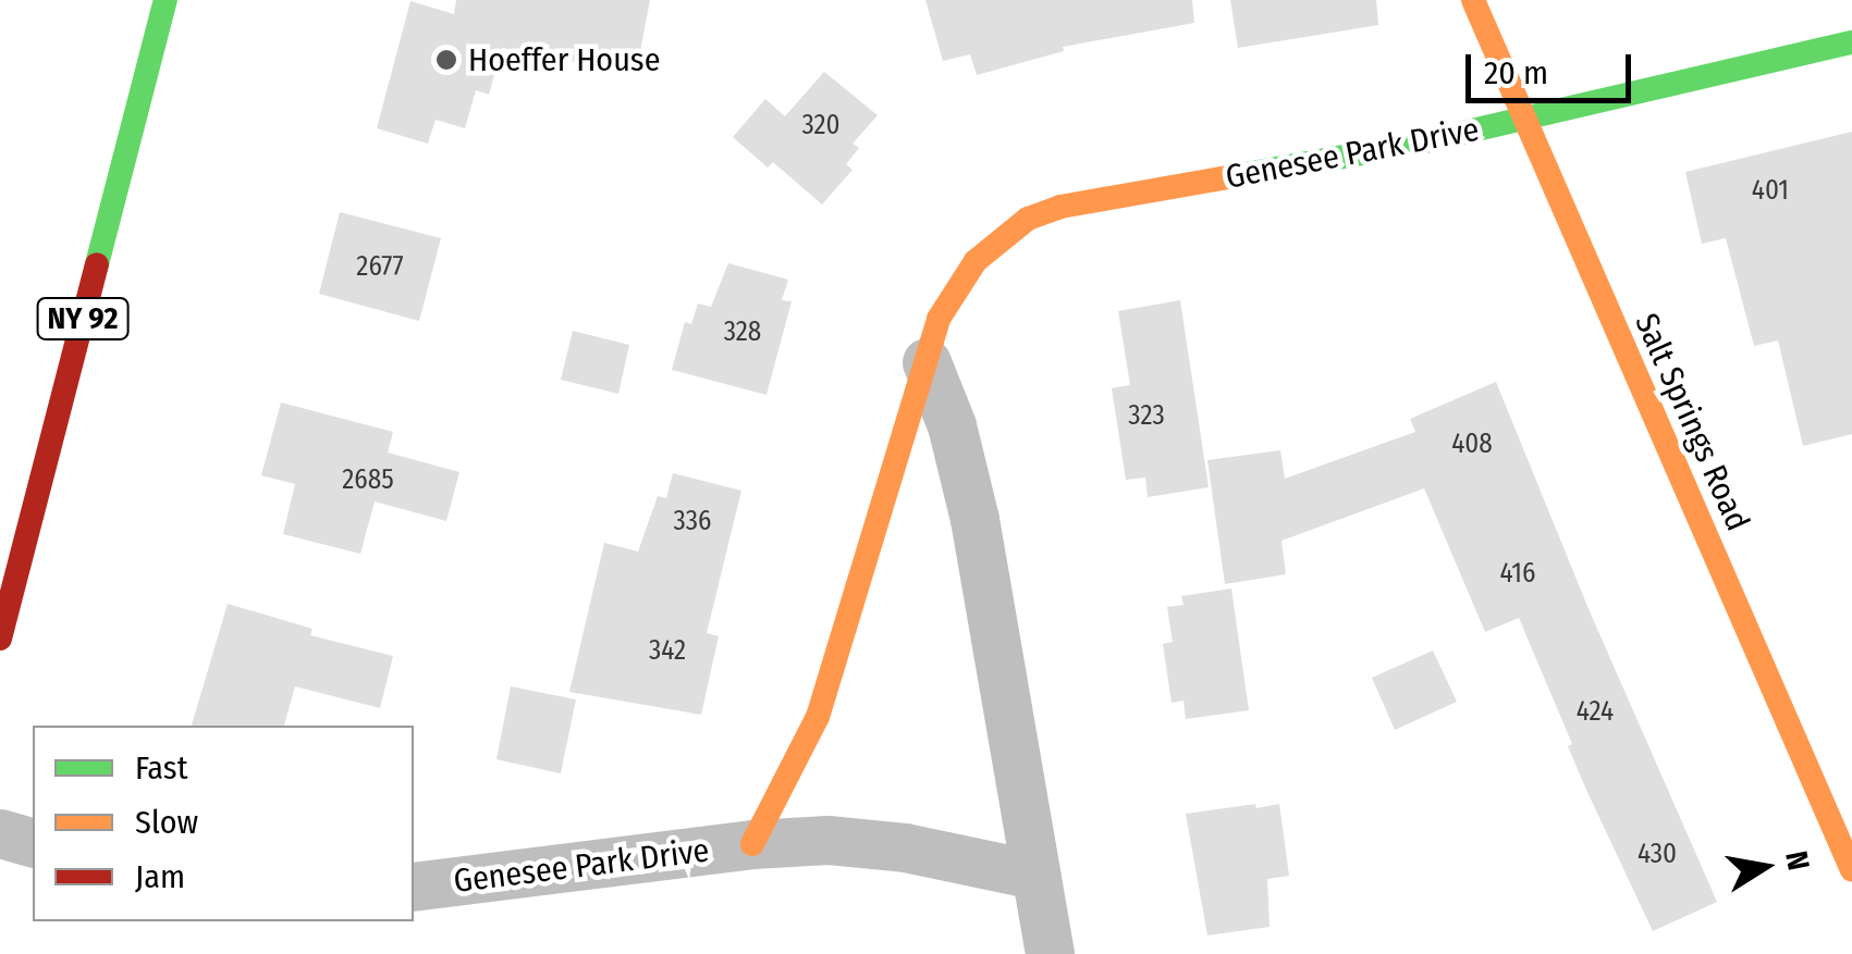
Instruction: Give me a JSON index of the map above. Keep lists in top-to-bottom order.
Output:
{
  "streets": {
    "street": ["Genesee Park Drive", "NY 92", "Salt Springs Road"]
  },
  "crossings": [
    ["Genesee Park Drive", "Salt Springs Road"]
  ],
  "places": ["Hoeffer House"],
  "house_numbers": [
    "320",
    "401",
    "2677",
    "328",
    "323",
    "408",
    "2685",
    "336",
    "416",
    "342",
    "424",
    "430"
  ],
  "legend": ["Fast", "Slow", "Jam"],
  "scale_bar": "20 m",
  "north": "right"
}
